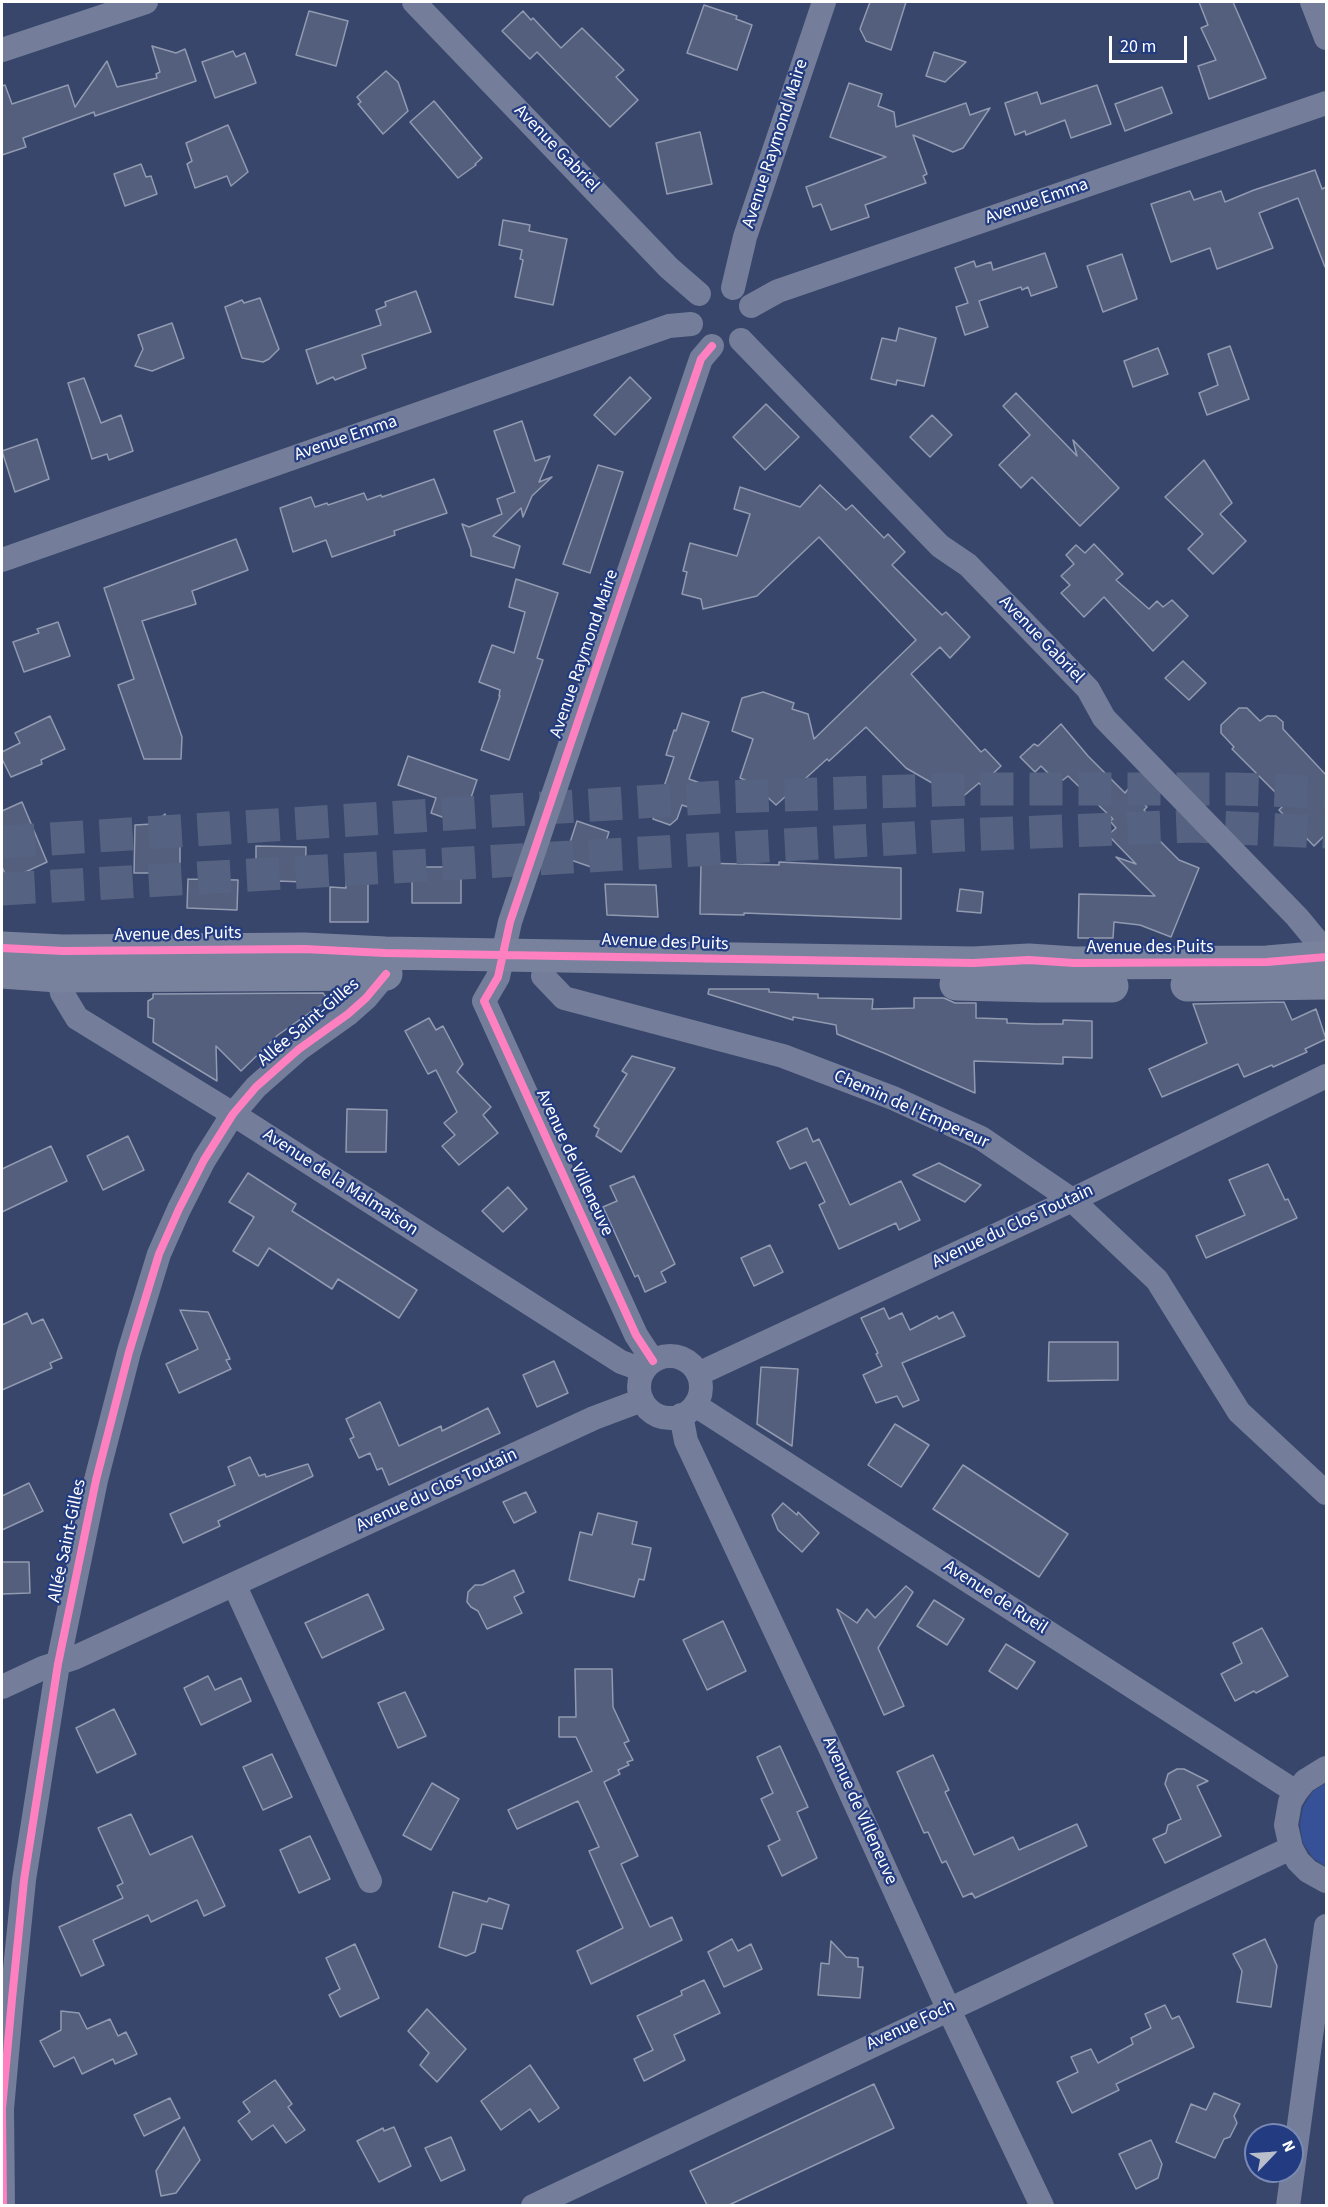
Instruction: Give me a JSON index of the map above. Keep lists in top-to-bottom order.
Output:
{
  "streets": {
    "street": [
      "Avenue Raymond Maire",
      "Avenue Gabriel",
      "Avenue Emma",
      "Avenue des Puits",
      "Allée Saint-Gilles",
      "Chemin de l'Empereur",
      "Avenue de Villeneuve",
      "Avenue de la Malmaison",
      "Avenue du Clos Toutain",
      "Avenue de Rueil",
      "Avenue Foch"
    ]
  },
  "crossings": [
    ["Avenue Raymond Maire", "Avenue Gabriel"],
    ["Avenue Raymond Maire", "Avenue Emma"],
    ["Avenue Raymond Maire", "Avenue des Puits"],
    ["Avenue Raymond Maire", "Avenue de Villeneuve"],
    ["Avenue Gabriel", "Avenue Emma"],
    ["Avenue Gabriel", "Avenue des Puits"],
    ["Avenue des Puits", "Allée Saint-Gilles"],
    ["Avenue des Puits", "Chemin de l'Empereur"],
    ["Avenue des Puits", "Avenue de Villeneuve"],
    ["Avenue des Puits", "Avenue de la Malmaison"],
    ["Allée Saint-Gilles", "Avenue de la Malmaison"],
    ["Allée Saint-Gilles", "Avenue du Clos Toutain"],
    ["Chemin de l'Empereur", "Avenue du Clos Toutain"],
    ["Avenue de Villeneuve", "Avenue de la Malmaison"],
    ["Avenue de Villeneuve", "Avenue du Clos Toutain"],
    ["Avenue de Villeneuve", "Avenue de Rueil"],
    ["Avenue de Villeneuve", "Avenue Foch"],
    ["Avenue de la Malmaison", "Avenue du Clos Toutain"],
    ["Avenue de la Malmaison", "Avenue de Rueil"],
    ["Avenue du Clos Toutain", "Avenue de Rueil"]
  ],
  "scale_bar": "20 m",
  "north": "top right"
}
